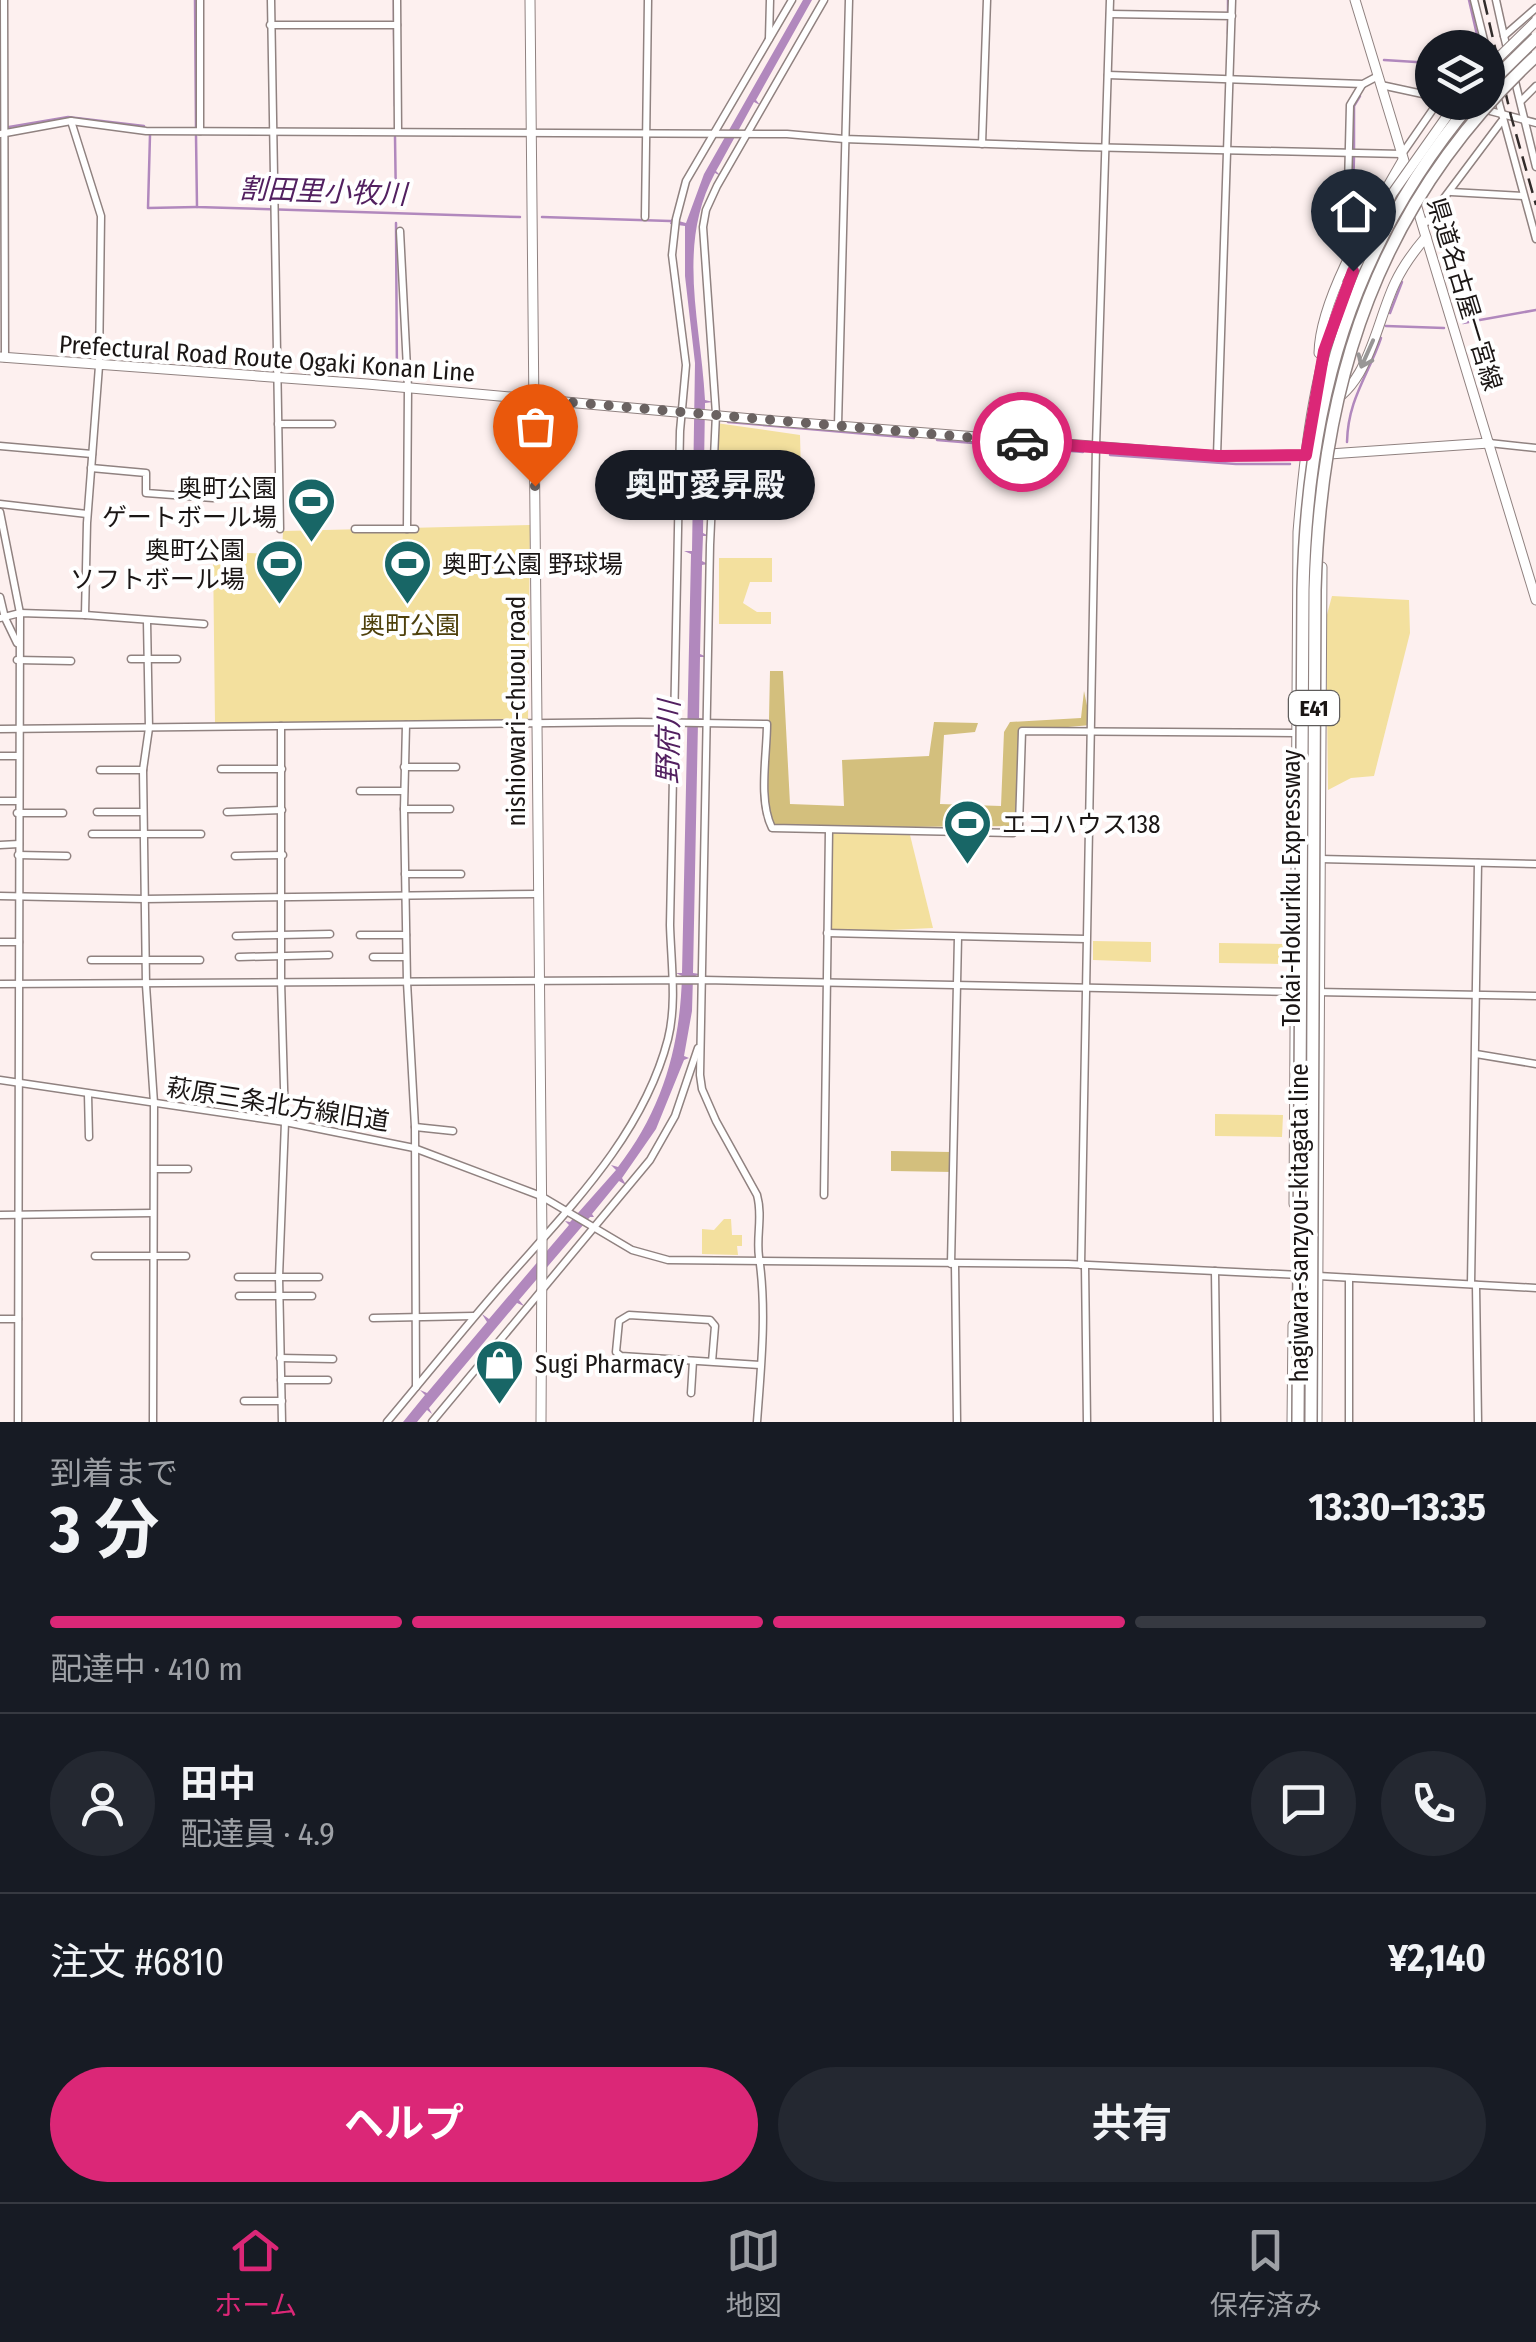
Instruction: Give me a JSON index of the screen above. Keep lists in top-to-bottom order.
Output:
{
  "streets": {
    "highway": ["E41", "Tokai-Hokuriku Expressway"],
    "main road": [
      "県道名古屋一宮線",
      "Prefectural Road Route Ogaki Konan Line",
      "nishiowari-chuou road",
      "hagiwara-sanzyou-kitagata line"
    ],
    "street": ["萩原三条北方線旧道"]
  },
  "crossings": [
    ["県道名古屋一宮線", "Prefectural Road Route Ogaki Konan Line"],
    ["Prefectural Road Route Ogaki Konan Line", "nishiowari-chuou road"],
    ["Prefectural Road Route Ogaki Konan Line", "hagiwara-sanzyou-kitagata line"],
    ["nishiowari-chuou road", "萩原三条北方線旧道"],
    ["Tokai-Hokuriku Expressway", "hagiwara-sanzyou-kitagata line"],
    ["萩原三条北方線旧道", "hagiwara-sanzyou-kitagata line"]
  ],
  "water": ["割田里小牧川", "野府川"],
  "parks": ["奥町公園"],
  "places": {
    "other": ["奥町愛昇殿"],
    "sports": [
      "奥町公園 ゲートボール場",
      "奥町公園 ソフトボール場",
      "奥町公園 野球場",
      "エコハウス138"
    ],
    "shop": ["Sugi Pharmacy"]
  },
  "page": {
    "bubble": "奥町愛昇殿",
    "heading": ["3 分", "到着まで", "13:30–13:35"],
    "panel": [
      "田中",
      "配達員 · 4.9",
      "注文 #6810",
      "¥2,140"
    ],
    "bar": "配達中 · 410 m",
    "buttons": ["ヘルプ", "共有"],
    "tabs": ["ホーム", "地図", "保存済み"]
  }
}
